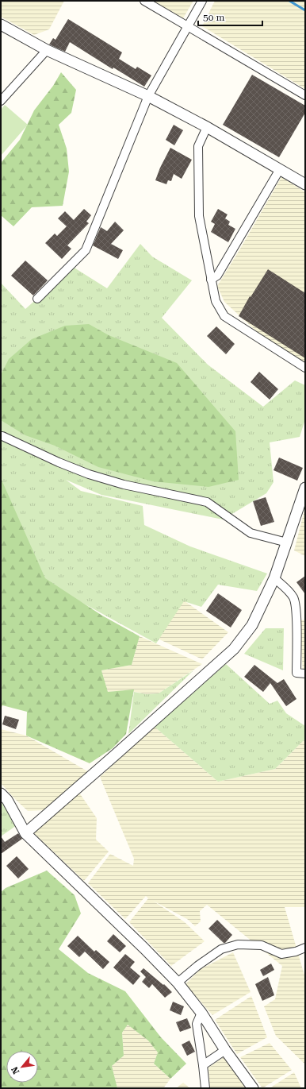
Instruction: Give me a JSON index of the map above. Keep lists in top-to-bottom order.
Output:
{
  "scale_bar": "50 m",
  "north": "bottom left"
}
